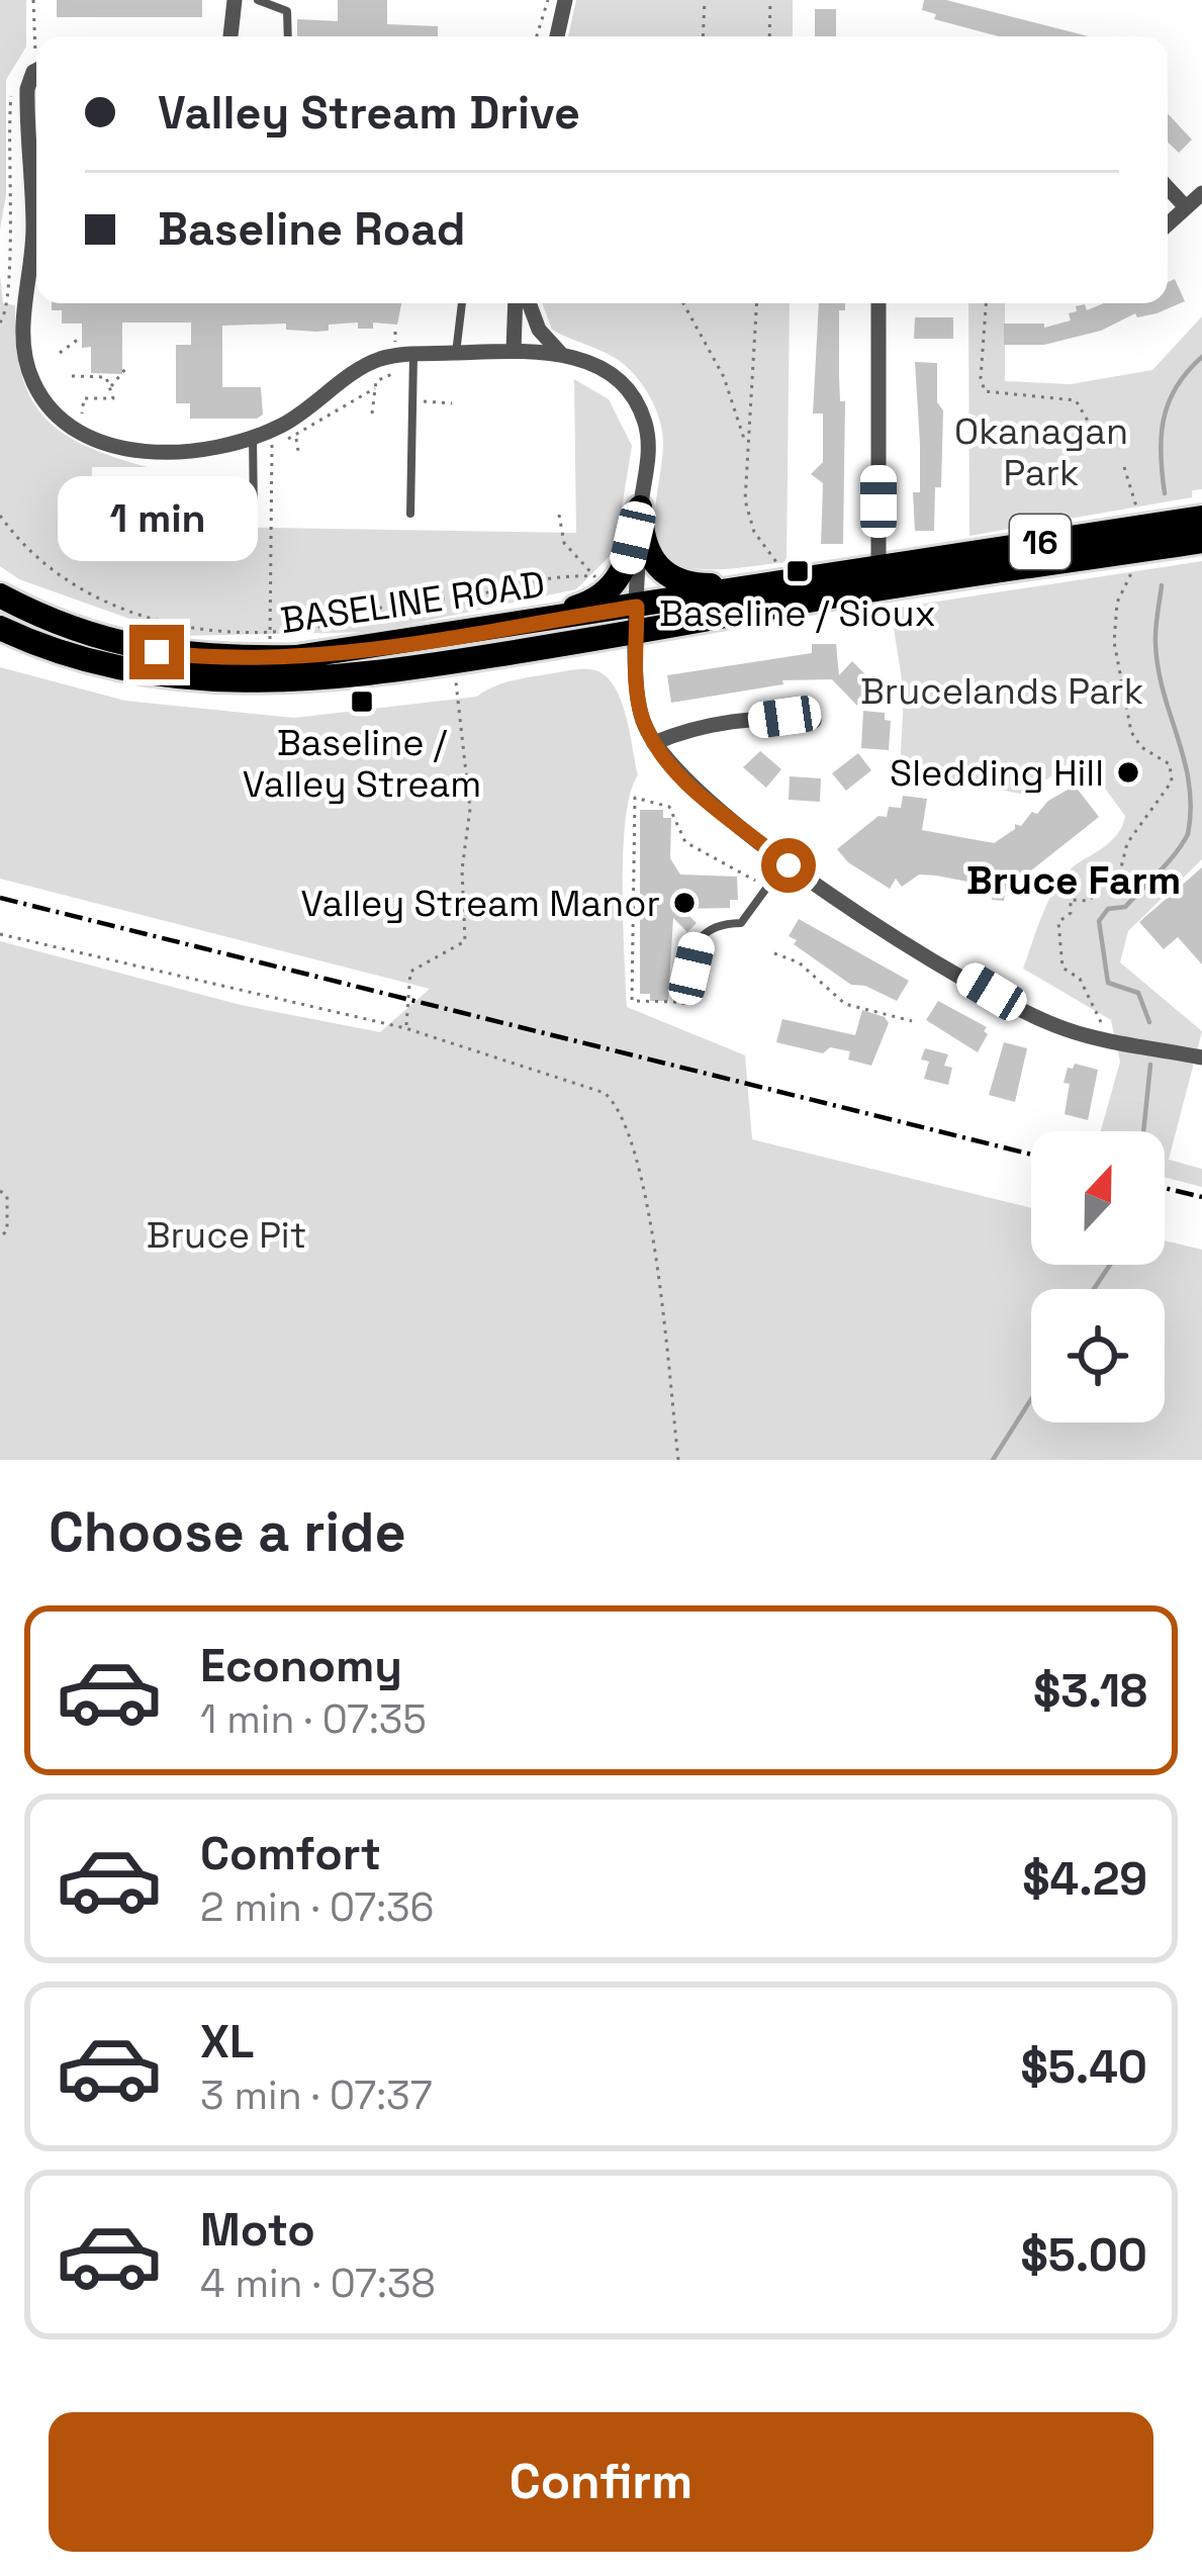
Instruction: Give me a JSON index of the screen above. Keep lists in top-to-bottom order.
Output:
{
  "streets": {
    "main road": ["16", "BASELINE ROAD"]
  },
  "districts": ["Bruce Farm"],
  "parks": ["Okanagan Park", "Brucelands Park", "Bruce Pit"],
  "places": {
    "transit": ["Baseline / Sioux", "Baseline / Valley Stream"],
    "other": ["Sledding Hill", "Valley Stream Manor"]
  },
  "north": "top",
  "page": {
    "banner": ["Valley Stream Drive", "Baseline Road"],
    "bubble": "1 min",
    "heading": "Choose a ride",
    "list": [
      {
        "name": "Economy",
        "note": "1 min · 07:35",
        "value": "$3.18"
      },
      {
        "name": "Comfort",
        "note": "2 min · 07:36",
        "value": "$4.29"
      },
      {
        "name": "XL",
        "note": "3 min · 07:37",
        "value": "$5.40"
      },
      {
        "name": "Moto",
        "note": "4 min · 07:38",
        "value": "$5.00"
      }
    ],
    "buttons": "Confirm"
  }
}
